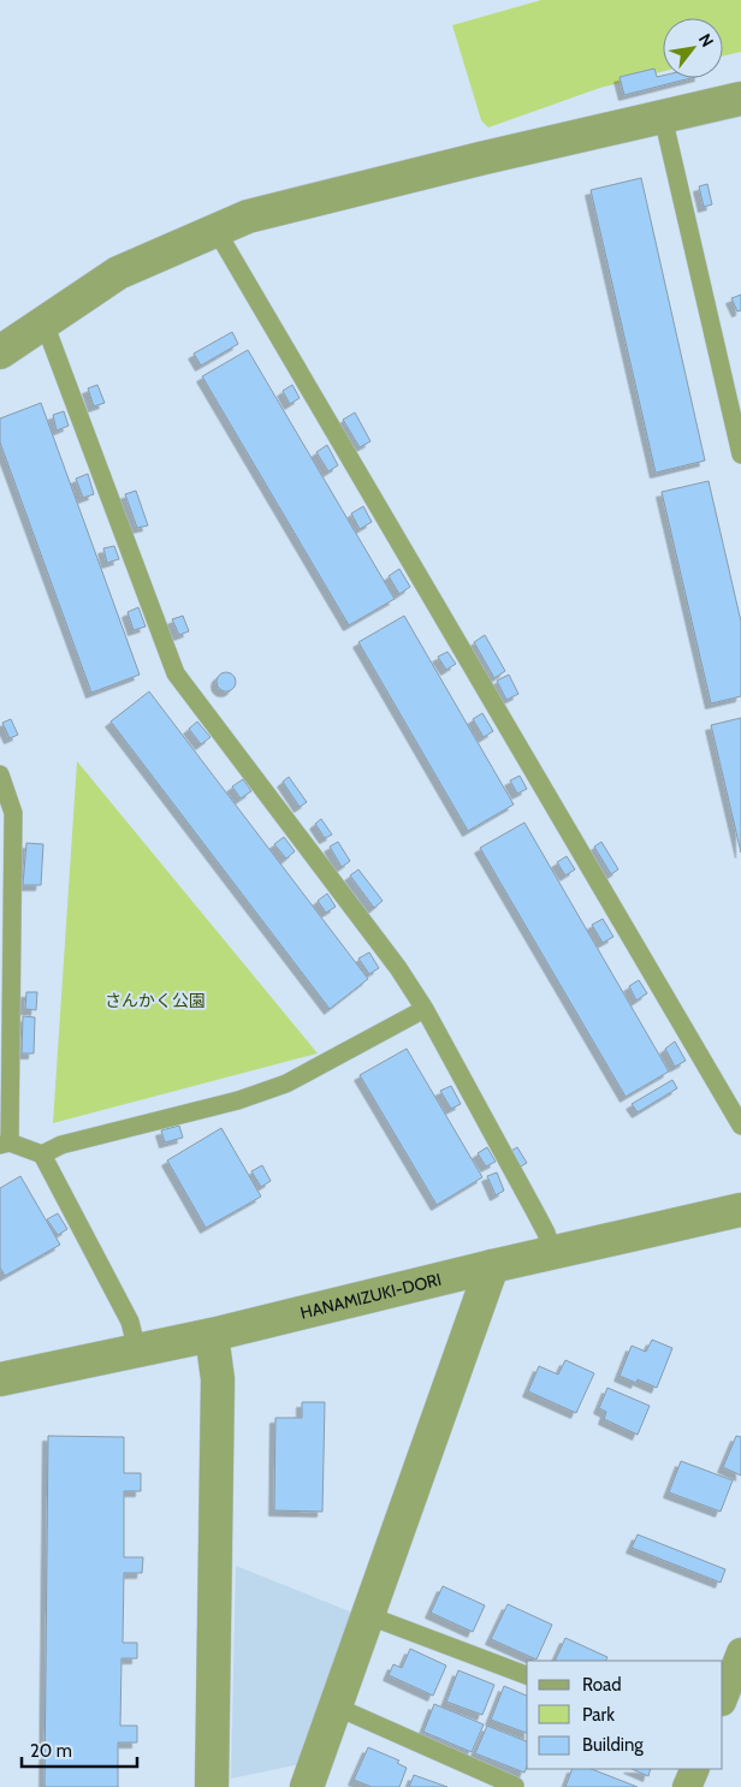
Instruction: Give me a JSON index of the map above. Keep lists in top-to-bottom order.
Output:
{
  "streets": {
    "street": ["HANAMIZUKI-DORI"]
  },
  "parks": ["さんかく公園"],
  "legend": ["Road", "Park", "Building"],
  "scale_bar": "20 m",
  "north": "top right"
}
